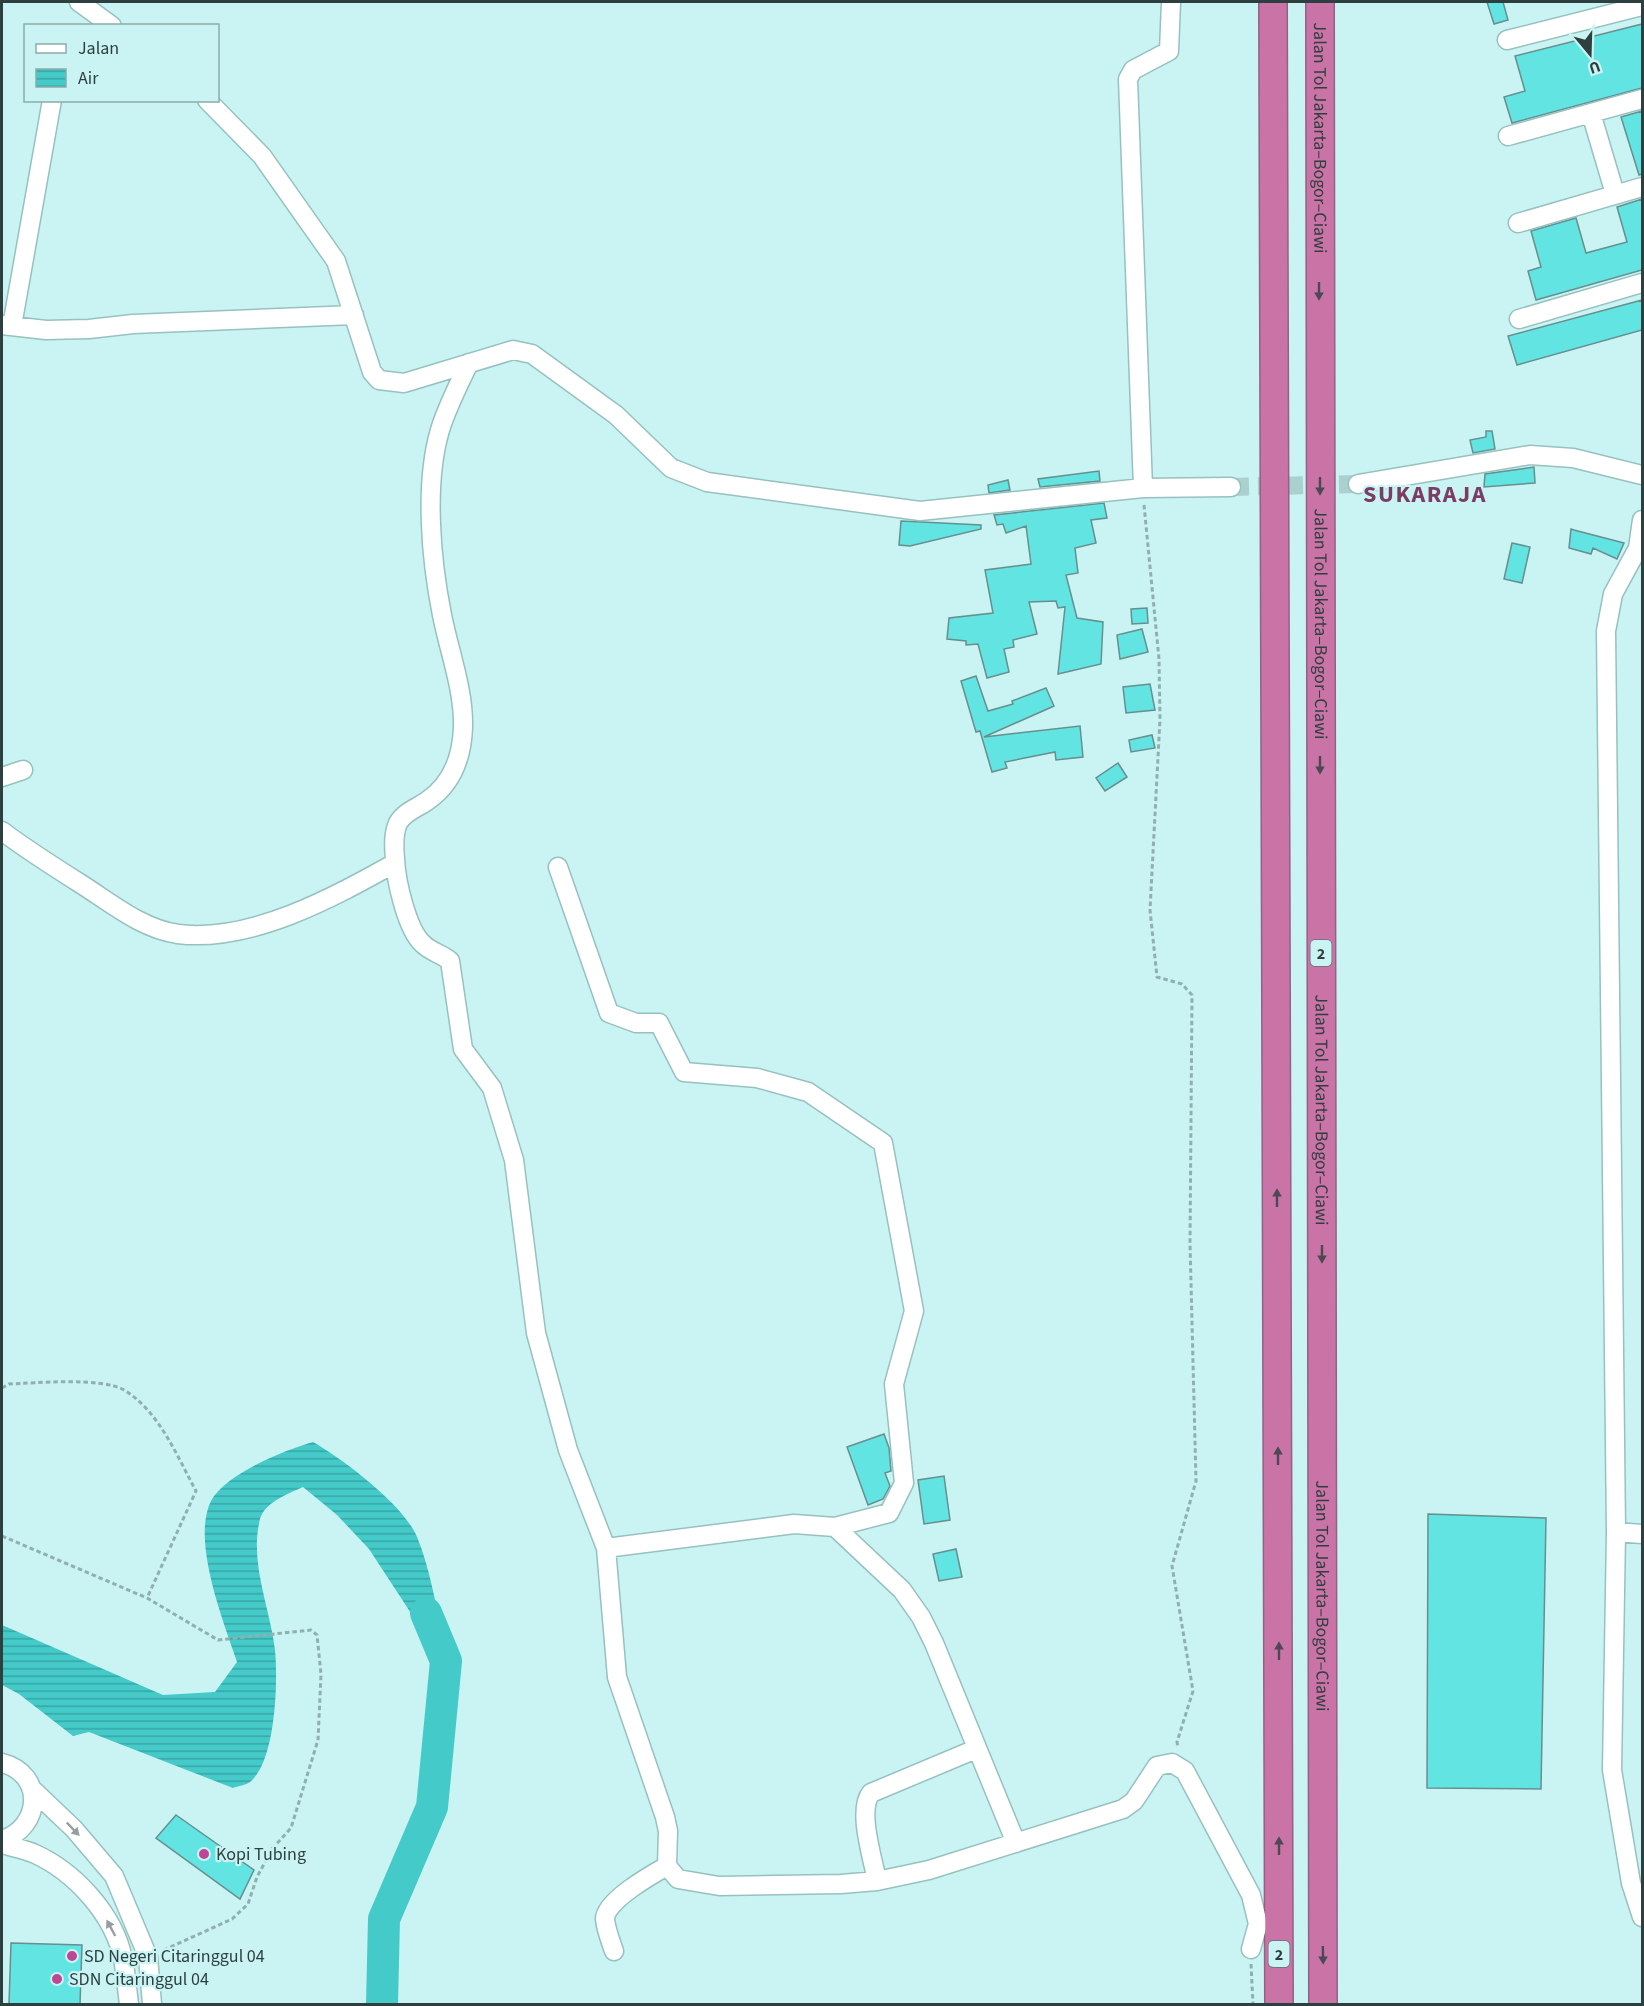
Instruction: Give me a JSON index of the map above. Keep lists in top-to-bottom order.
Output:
{
  "streets": {
    "highway": ["Jalan Tol Jakarta–Bogor–Ciawi", "2"]
  },
  "districts": ["SUKARAJA"],
  "places": ["Kopi Tubing", "SD Negeri Citaringgul 04", "SDN Citaringgul 04"],
  "legend": ["Jalan", "Air"],
  "north": "bottom"
}
